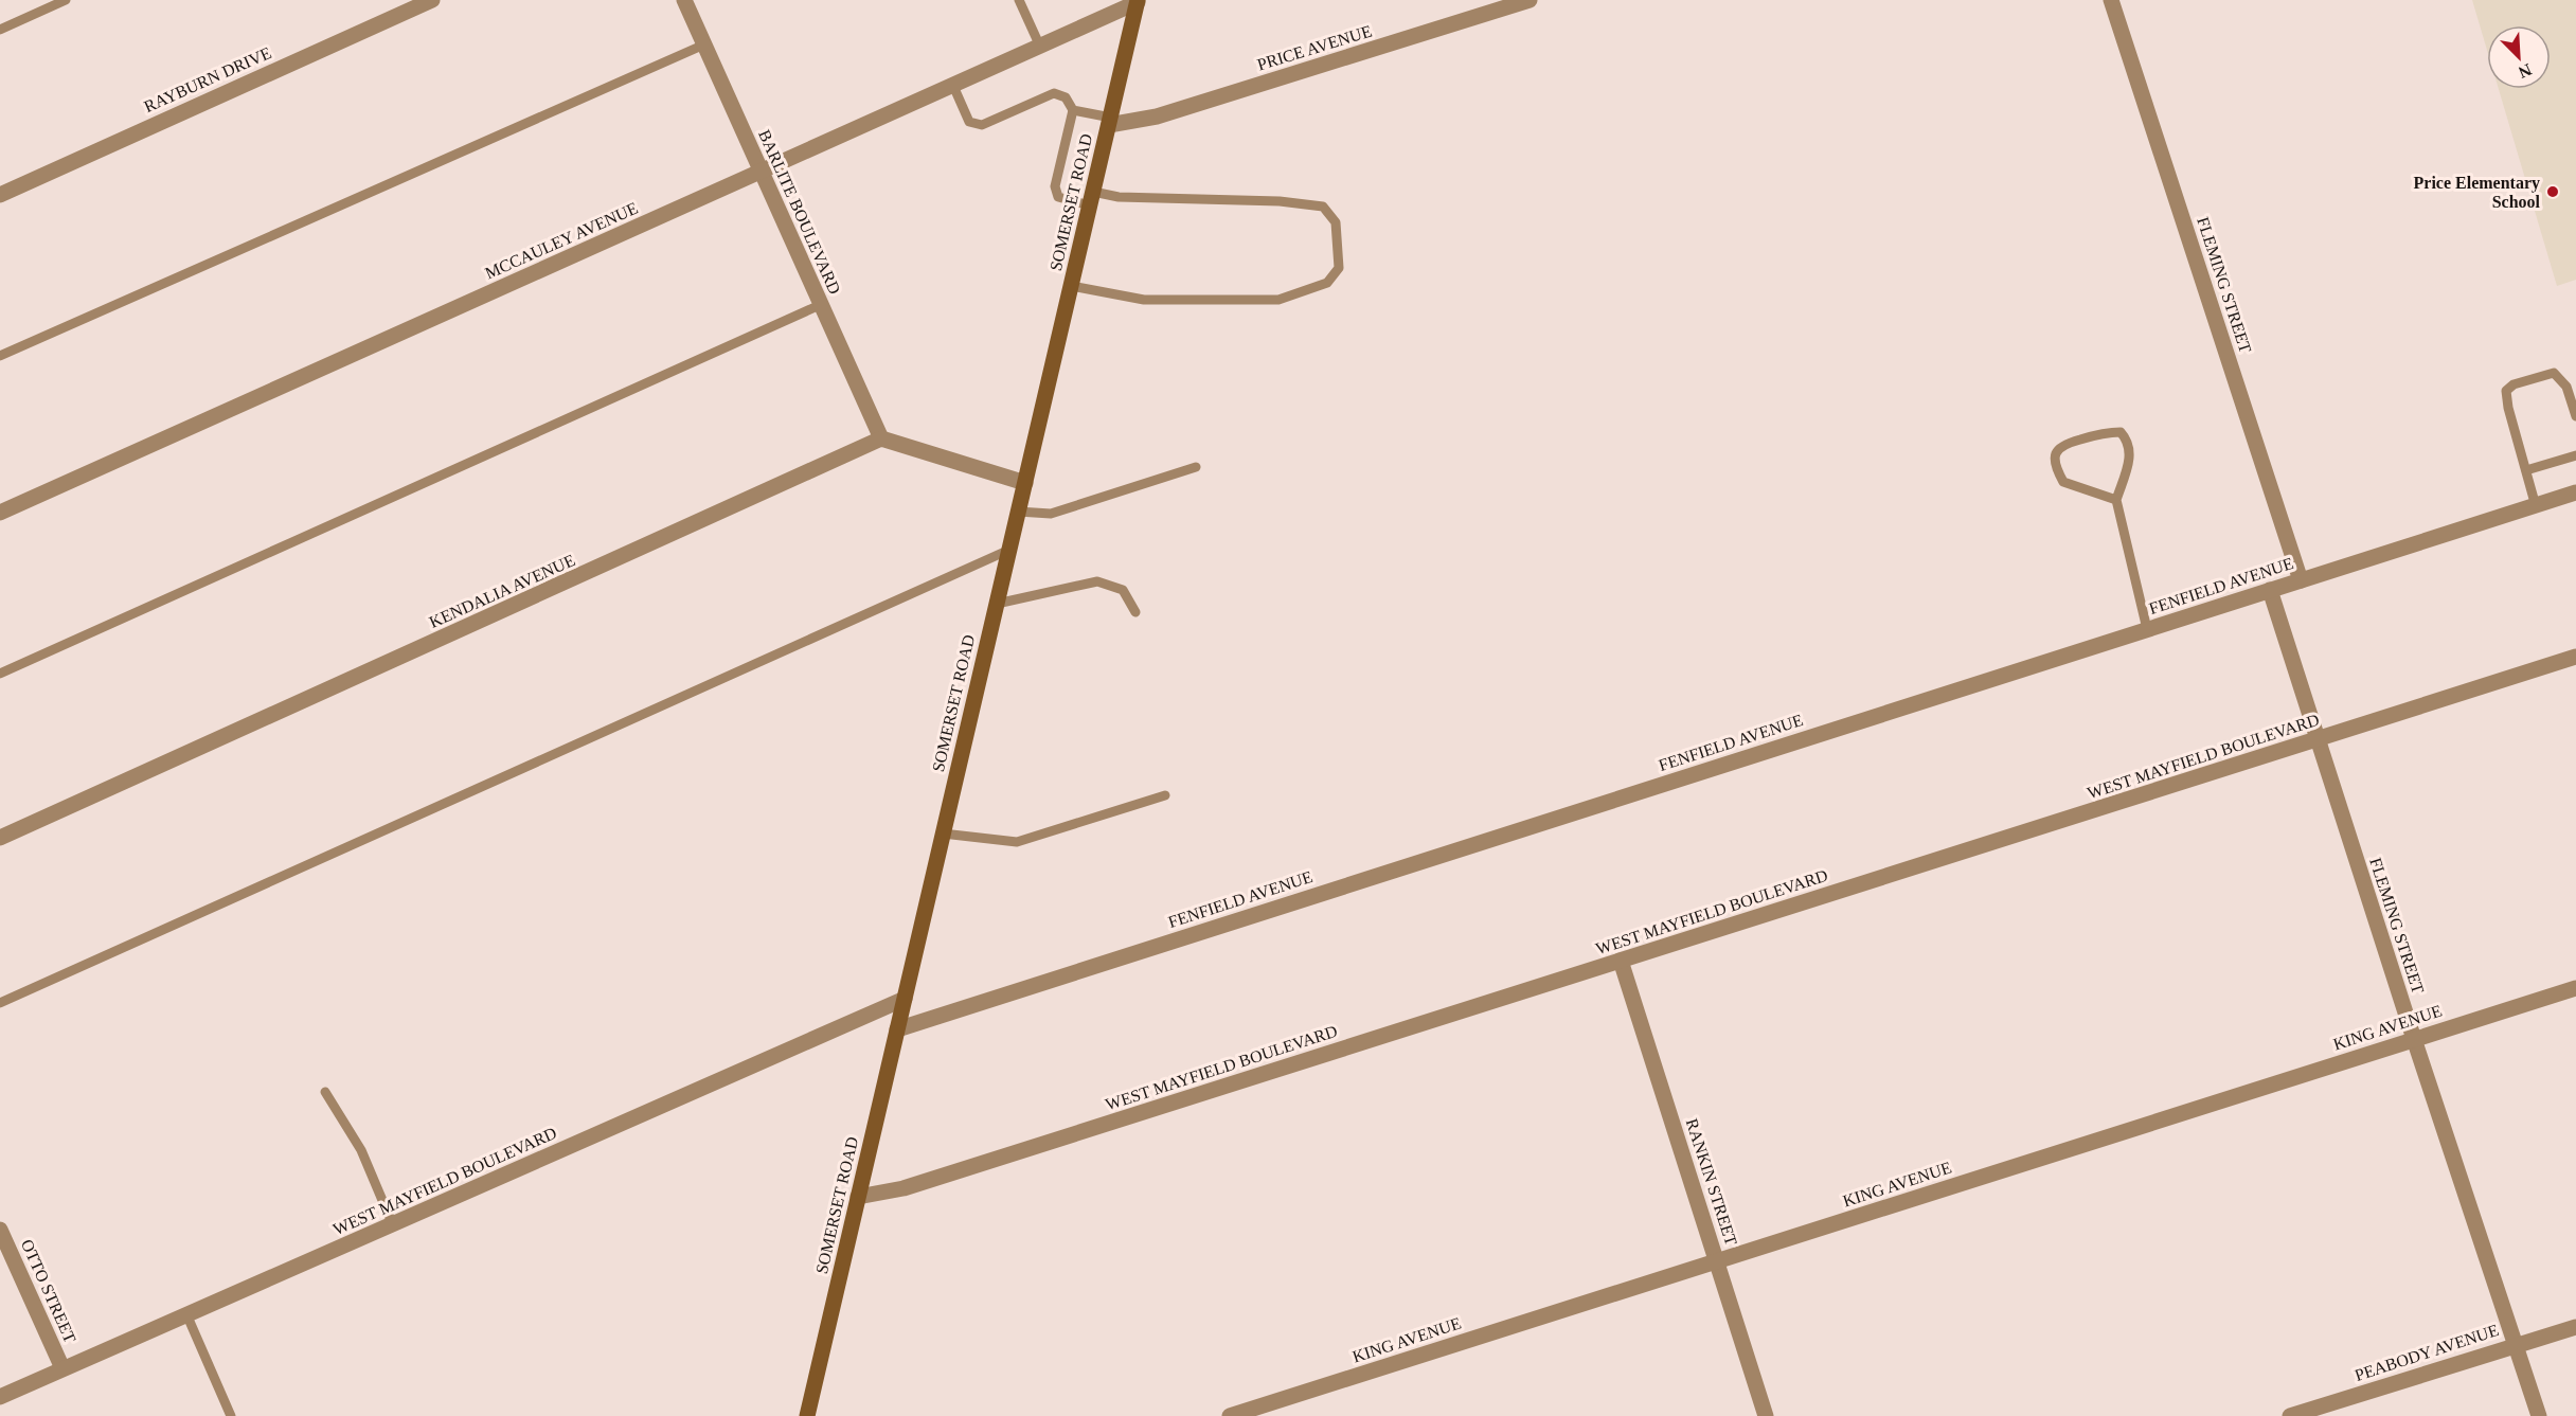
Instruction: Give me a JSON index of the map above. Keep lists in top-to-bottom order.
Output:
{
  "streets": {
    "main road": ["SOMERSET ROAD"],
    "street": [
      "PRICE AVENUE",
      "RAYBURN DRIVE",
      "BARLITE BOULEVARD",
      "MCCAULEY AVENUE",
      "FLEMING STREET",
      "FENFIELD AVENUE",
      "KENDALIA AVENUE",
      "WEST MAYFIELD BOULEVARD",
      "KING AVENUE",
      "RANKIN STREET",
      "OTTO STREET",
      "PEABODY AVENUE"
    ]
  },
  "crossings": [
    ["PRICE AVENUE", "SOMERSET ROAD"],
    ["SOMERSET ROAD", "MCCAULEY AVENUE"],
    ["SOMERSET ROAD", "FENFIELD AVENUE"],
    ["SOMERSET ROAD", "WEST MAYFIELD BOULEVARD"],
    ["BARLITE BOULEVARD", "MCCAULEY AVENUE"],
    ["BARLITE BOULEVARD", "KENDALIA AVENUE"],
    ["FLEMING STREET", "FENFIELD AVENUE"],
    ["FLEMING STREET", "WEST MAYFIELD BOULEVARD"],
    ["FLEMING STREET", "KING AVENUE"],
    ["FLEMING STREET", "PEABODY AVENUE"],
    ["WEST MAYFIELD BOULEVARD", "RANKIN STREET"],
    ["WEST MAYFIELD BOULEVARD", "OTTO STREET"],
    ["KING AVENUE", "RANKIN STREET"]
  ],
  "places": ["Price Elementary School"],
  "north": "bottom right"
}
